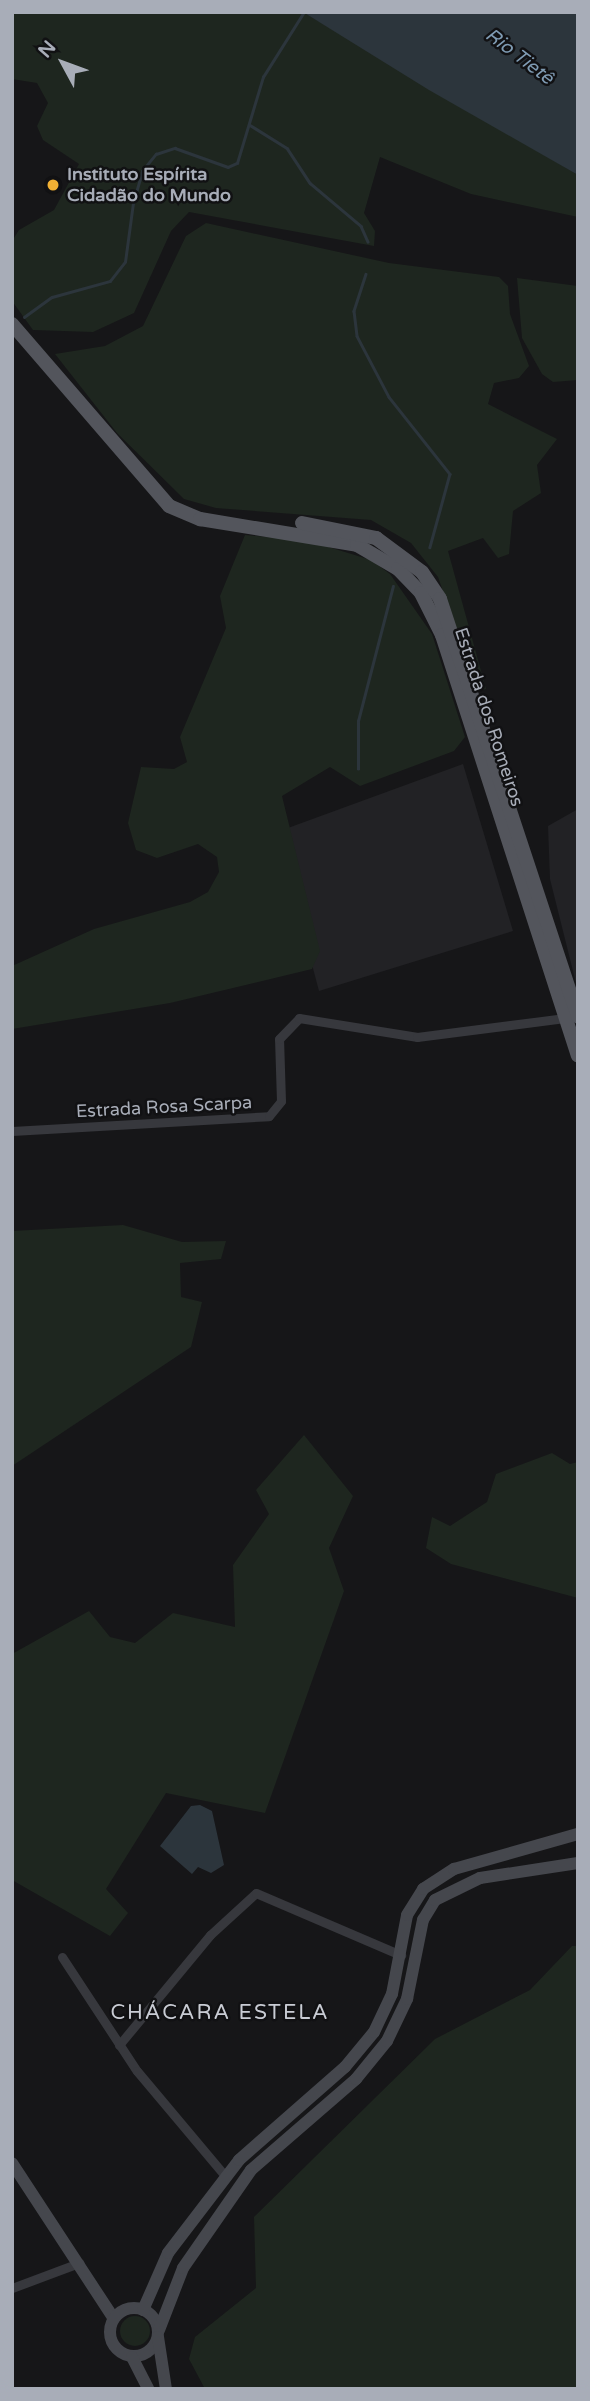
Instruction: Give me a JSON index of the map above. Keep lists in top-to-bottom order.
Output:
{
  "streets": {
    "main road": ["Estrada dos Romeiros"],
    "street": ["Estrada Rosa Scarpa"]
  },
  "crossings": [
    ["Estrada dos Romeiros", "Estrada Rosa Scarpa"]
  ],
  "districts": ["CHÁCARA ESTELA"],
  "water": ["Rio Tietê"],
  "places": ["Instituto Espírita Cidadão do Mundo"],
  "north": "top left"
}
